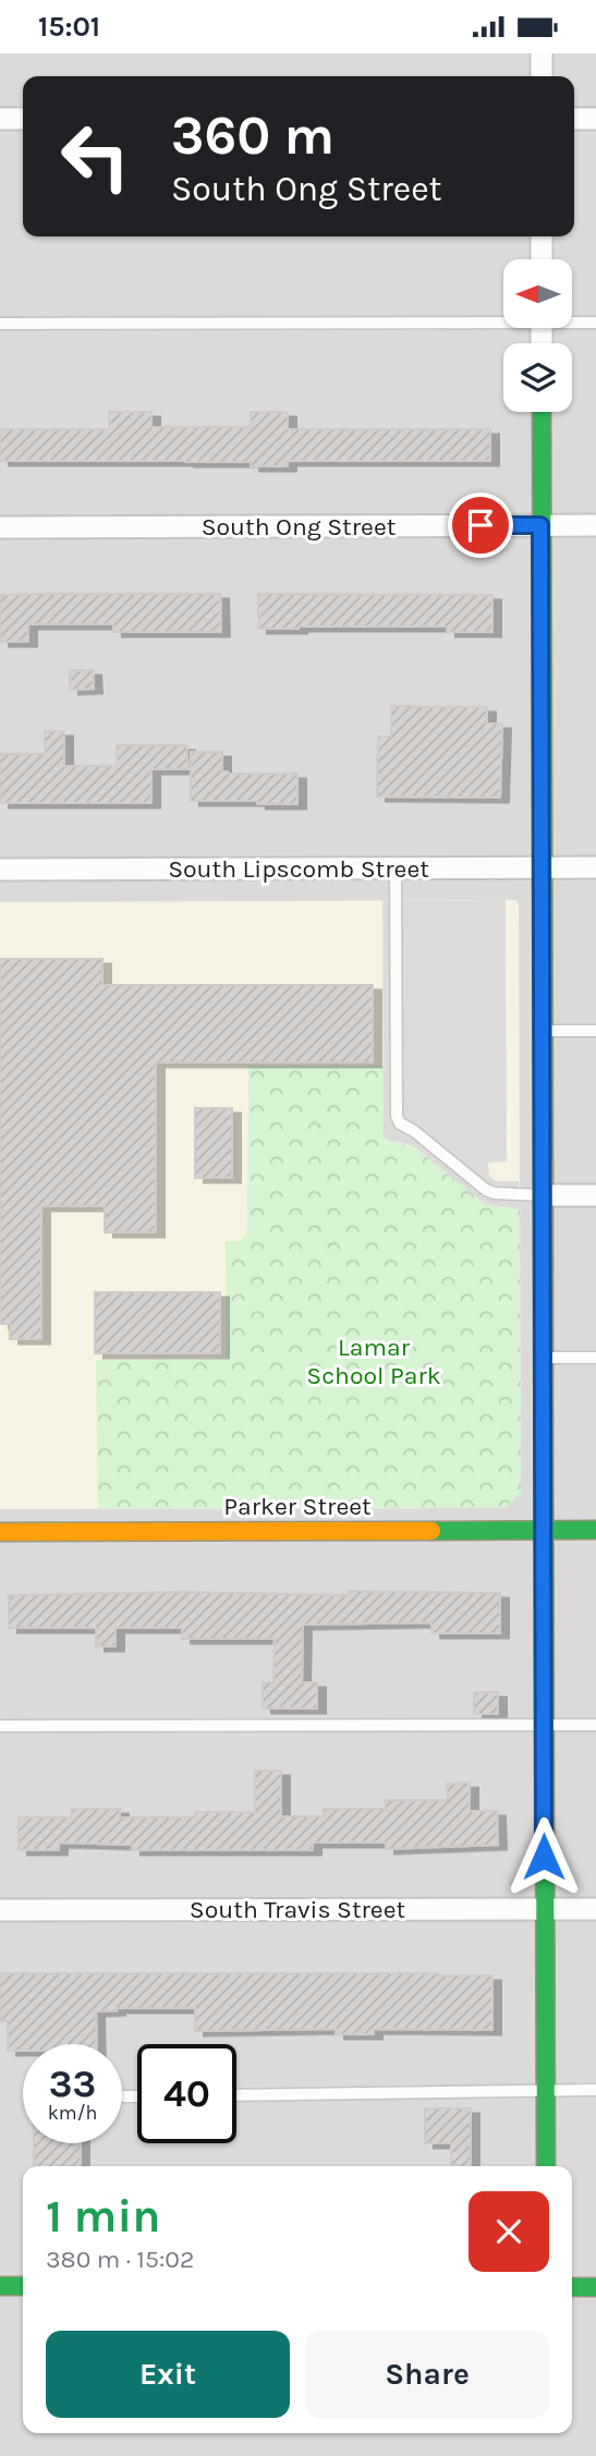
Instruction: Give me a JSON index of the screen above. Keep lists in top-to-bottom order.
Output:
{
  "streets": {
    "street": [
      "South Ong Street",
      "South Lipscomb Street",
      "Parker Street",
      "South Travis Street"
    ]
  },
  "parks": ["Lamar School Park"],
  "north": "left",
  "page": {
    "status": "15:01",
    "turn": ["360 m", "South Ong Street"],
    "speed": "33 km/h",
    "limit": "40",
    "heading": ["1 min", "380 m · 15:02"],
    "buttons": ["Exit", "Share"]
  }
}
